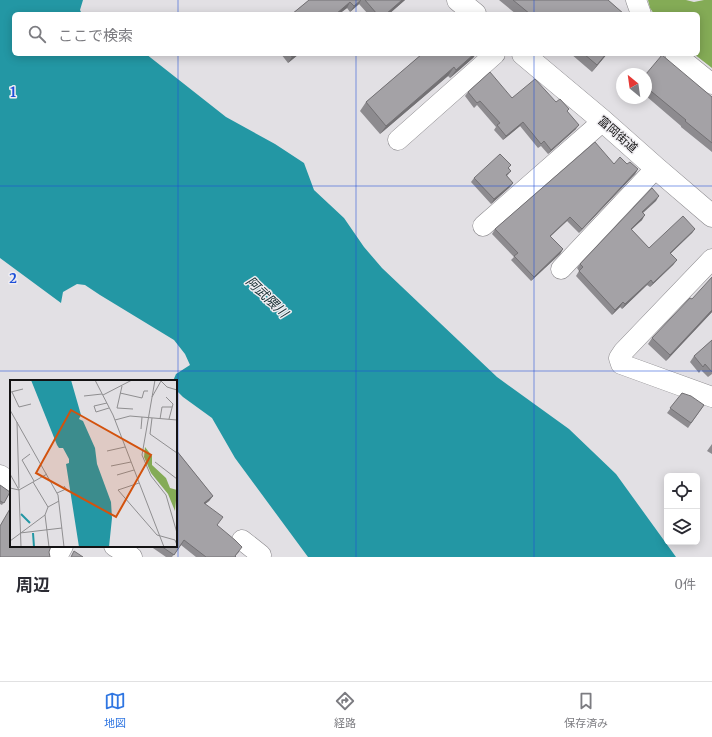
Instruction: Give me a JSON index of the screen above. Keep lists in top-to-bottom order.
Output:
{
  "streets": {
    "street": ["富岡街道"]
  },
  "water": ["阿武隈川"],
  "north": "top left",
  "page": {
    "search": "ここで検索",
    "heading": ["周辺", "0件"],
    "nav": ["地図", "経路", "保存済み"]
  },
  "grid": {
    "rows": ["1", "2"]
  }
}
